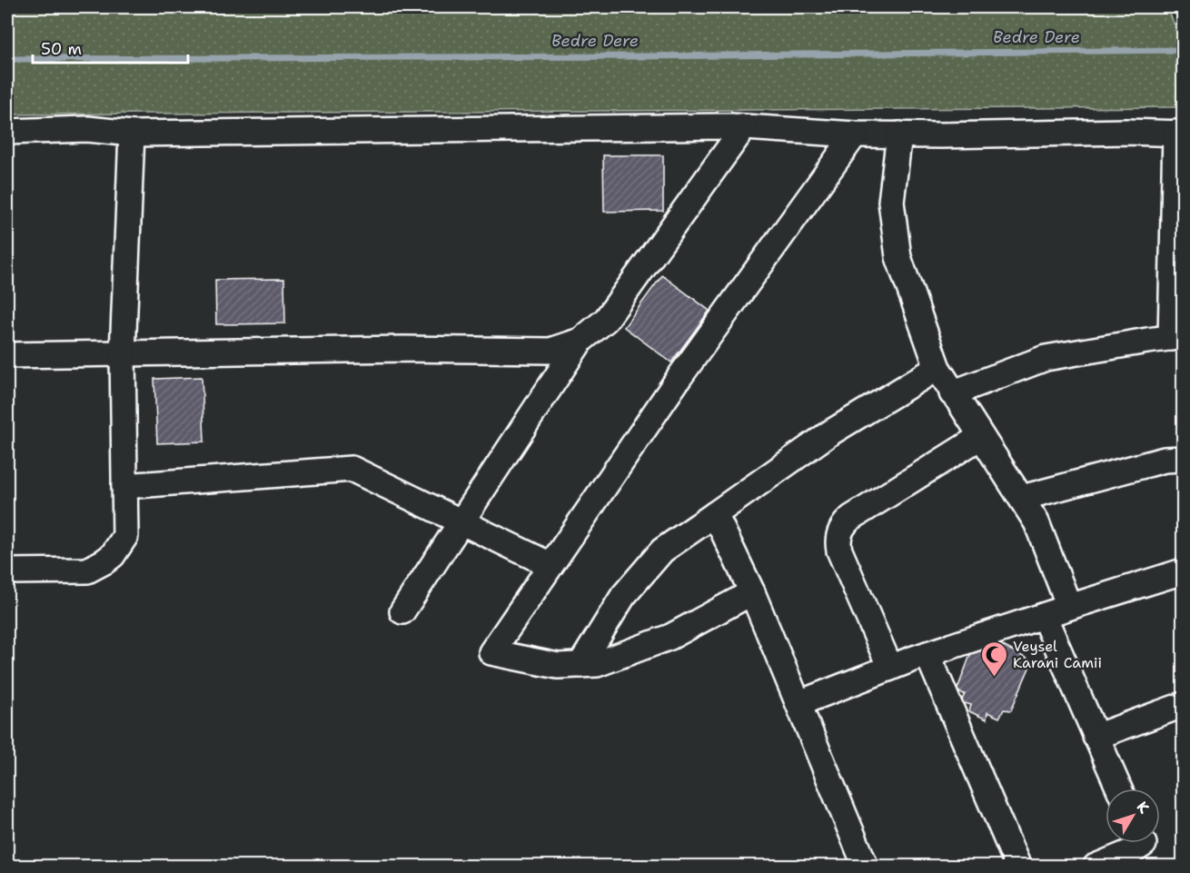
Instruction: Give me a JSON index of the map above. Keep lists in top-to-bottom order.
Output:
{
  "water": ["Bedre Dere"],
  "places": {
    "mosque": ["Veysel Karani Camii"]
  },
  "scale_bar": "50 m",
  "north": "top right"
}
